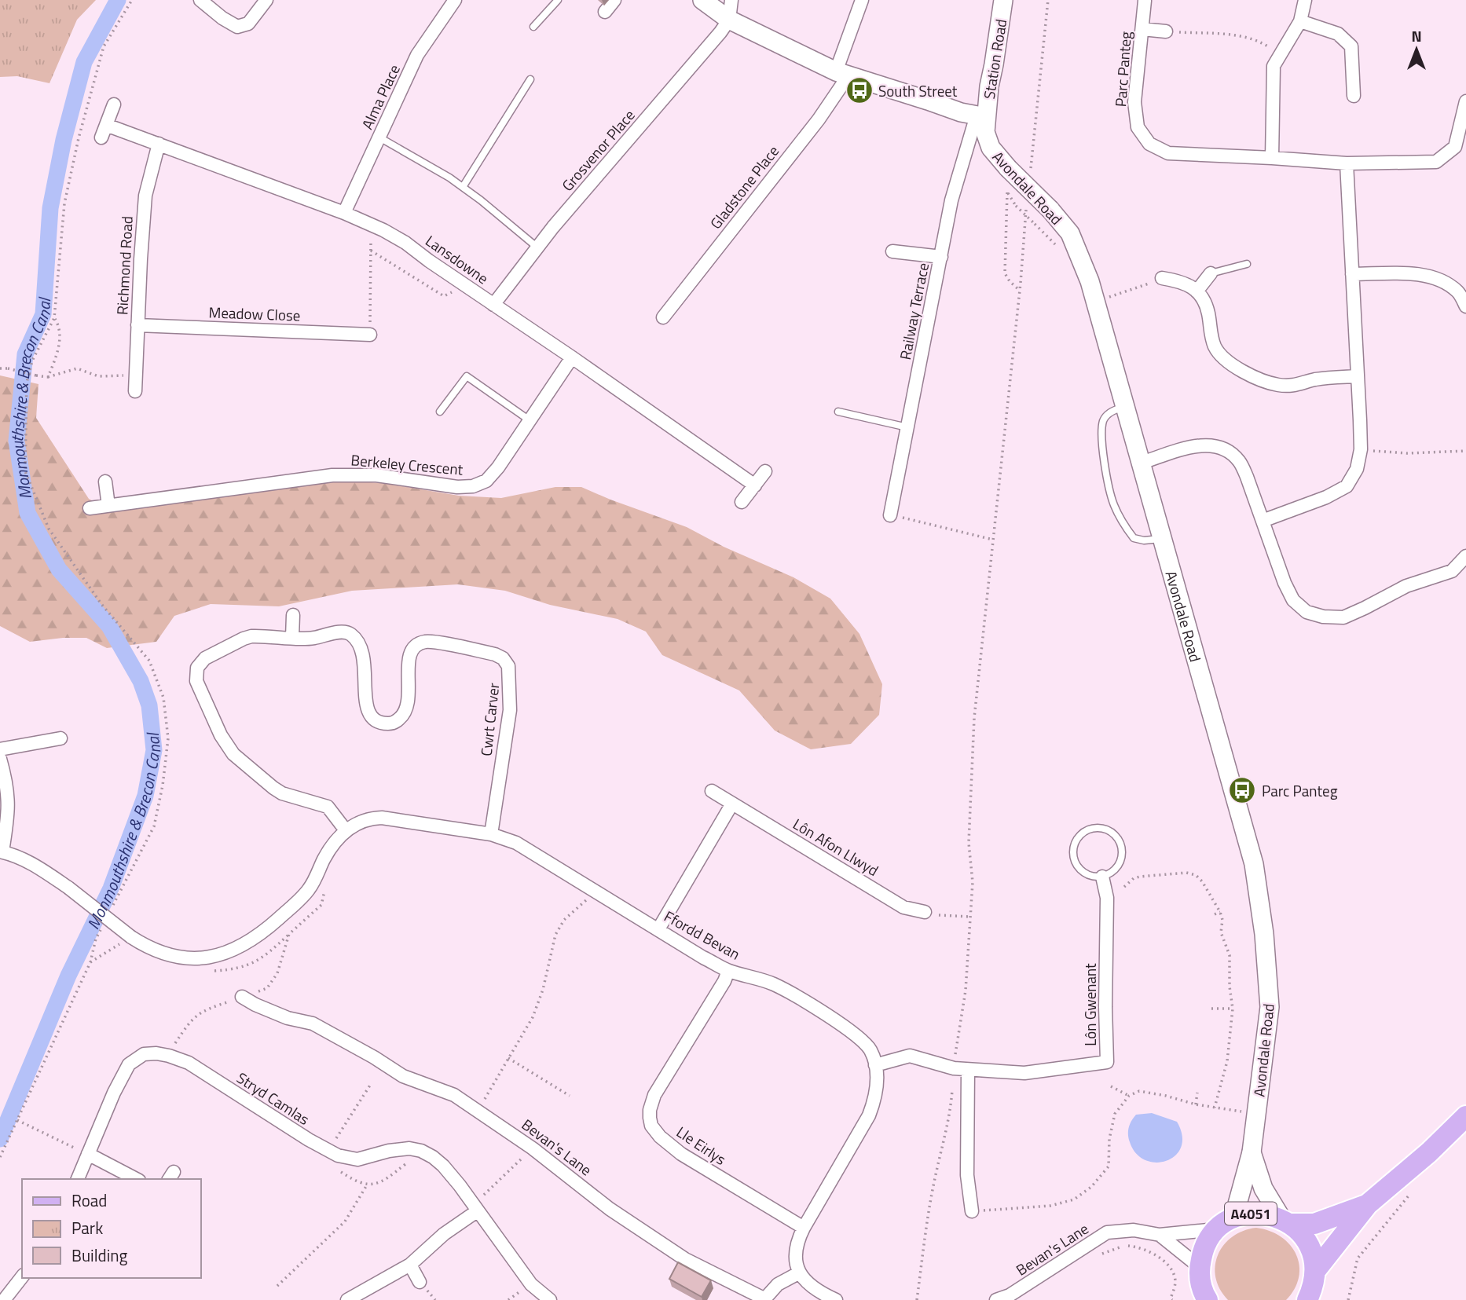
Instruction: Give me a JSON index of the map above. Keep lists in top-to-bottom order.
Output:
{
  "streets": {
    "main road": ["A4051"],
    "street": [
      "Station Road",
      "Parc Panteg",
      "Alma Place",
      "Grosvenor Place",
      "Gladstone Place",
      "Avondale Road",
      "Lansdowne",
      "Richmond Road",
      "Railway Terrace",
      "Meadow Close",
      "Berkeley Crescent",
      "Cwrt Carver",
      "Lôn Afon Llwyd",
      "Ffordd Bevan",
      "Lôn Gwenant",
      "Stryd Camlas",
      "Lle Eirlys",
      "Bevan's Lane"
    ]
  },
  "crossings": [
    ["Station Road", "Avondale Road"],
    ["Station Road", "Railway Terrace"],
    ["Alma Place", "Lansdowne"],
    ["Grosvenor Place", "Lansdowne"],
    ["Avondale Road", "Railway Terrace"],
    ["Avondale Road", "A4051"],
    ["Lansdowne", "Richmond Road"],
    ["Lansdowne", "Berkeley Crescent"],
    ["Richmond Road", "Meadow Close"],
    ["Cwrt Carver", "Ffordd Bevan"],
    ["Ffordd Bevan", "Lôn Gwenant"],
    ["Ffordd Bevan", "Lle Eirlys"],
    ["Ffordd Bevan", "Bevan's Lane"]
  ],
  "water": ["Monmouthshire & Brecon Canal"],
  "places": {
    "bus stop": ["South Street", "Parc Panteg"]
  },
  "legend": ["Road", "Park", "Building"],
  "north": "top"
}
